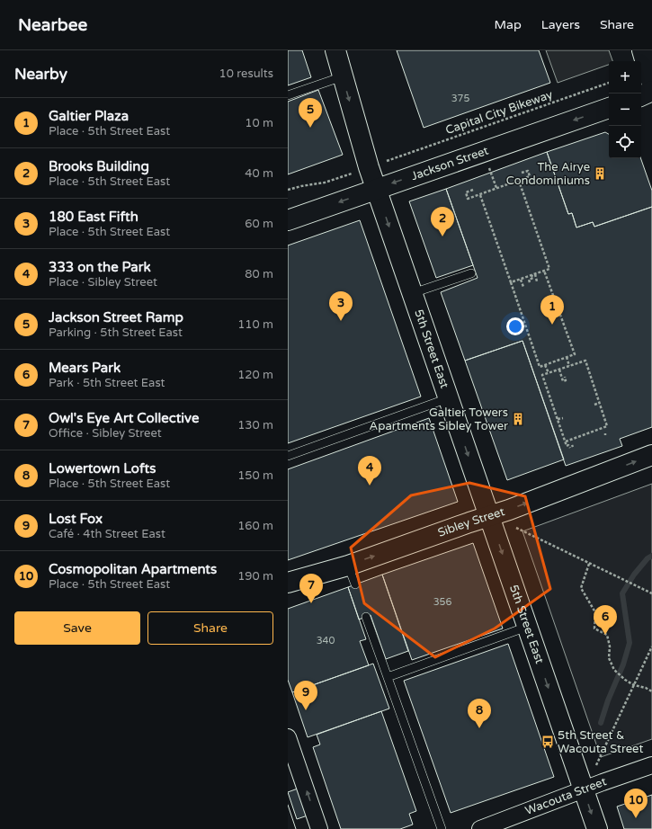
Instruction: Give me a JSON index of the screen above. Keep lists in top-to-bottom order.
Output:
{
  "streets": {
    "street": [
      "Jackson Street",
      "5th Street East",
      "Sibley Street",
      "Wacouta Street"
    ],
    "path": ["Capital City Bikeway"]
  },
  "crossings": [
    ["Jackson Street", "5th Street East"],
    ["5th Street East", "Sibley Street"],
    ["5th Street East", "Wacouta Street"]
  ],
  "one_way": ["Jackson Street", "5th Street East", "Sibley Street"],
  "places": {
    "building": ["The Airye Condominiums", "Galtier Towers Apartments Sibley Tower"],
    "bus stop": ["5th Street & Wacouta Street"]
  },
  "house_numbers": ["375", "356", "340"],
  "page": {
    "header": "Nearbee",
    "nav": ["Map", "Layers", "Share"],
    "heading": ["Nearby", "10 results"],
    "map_buttons": ["+", "−"],
    "list": [
      {
        "mark": "1",
        "name": "Galtier Plaza",
        "note": "Place · 5th Street East",
        "value": "10 m"
      },
      {
        "mark": "2",
        "name": "Brooks Building",
        "note": "Place · 5th Street East",
        "value": "40 m"
      },
      {
        "mark": "3",
        "name": "180 East Fifth",
        "note": "Place · 5th Street East",
        "value": "60 m"
      },
      {
        "mark": "4",
        "name": "333 on the Park",
        "note": "Place · Sibley Street",
        "value": "80 m"
      },
      {
        "mark": "5",
        "name": "Jackson Street Ramp",
        "note": "Parking · 5th Street East",
        "value": "110 m"
      },
      {
        "mark": "6",
        "name": "Mears Park",
        "note": "Park · 5th Street East",
        "value": "120 m"
      },
      {
        "mark": "7",
        "name": "Owl's Eye Art Collective",
        "note": "Office · Sibley Street",
        "value": "130 m"
      },
      {
        "mark": "8",
        "name": "Lowertown Lofts",
        "note": "Place · 5th Street East",
        "value": "150 m"
      },
      {
        "mark": "9",
        "name": "Lost Fox",
        "note": "Café · 4th Street East",
        "value": "160 m"
      },
      {
        "mark": "10",
        "name": "Cosmopolitan Apartments",
        "note": "Place · 5th Street East",
        "value": "190 m"
      }
    ],
    "pins": [
      "5",
      "2",
      "3",
      "1",
      "4",
      "7",
      "6",
      "9",
      "8",
      "10"
    ],
    "buttons": ["Save", "Share"]
  }
}
